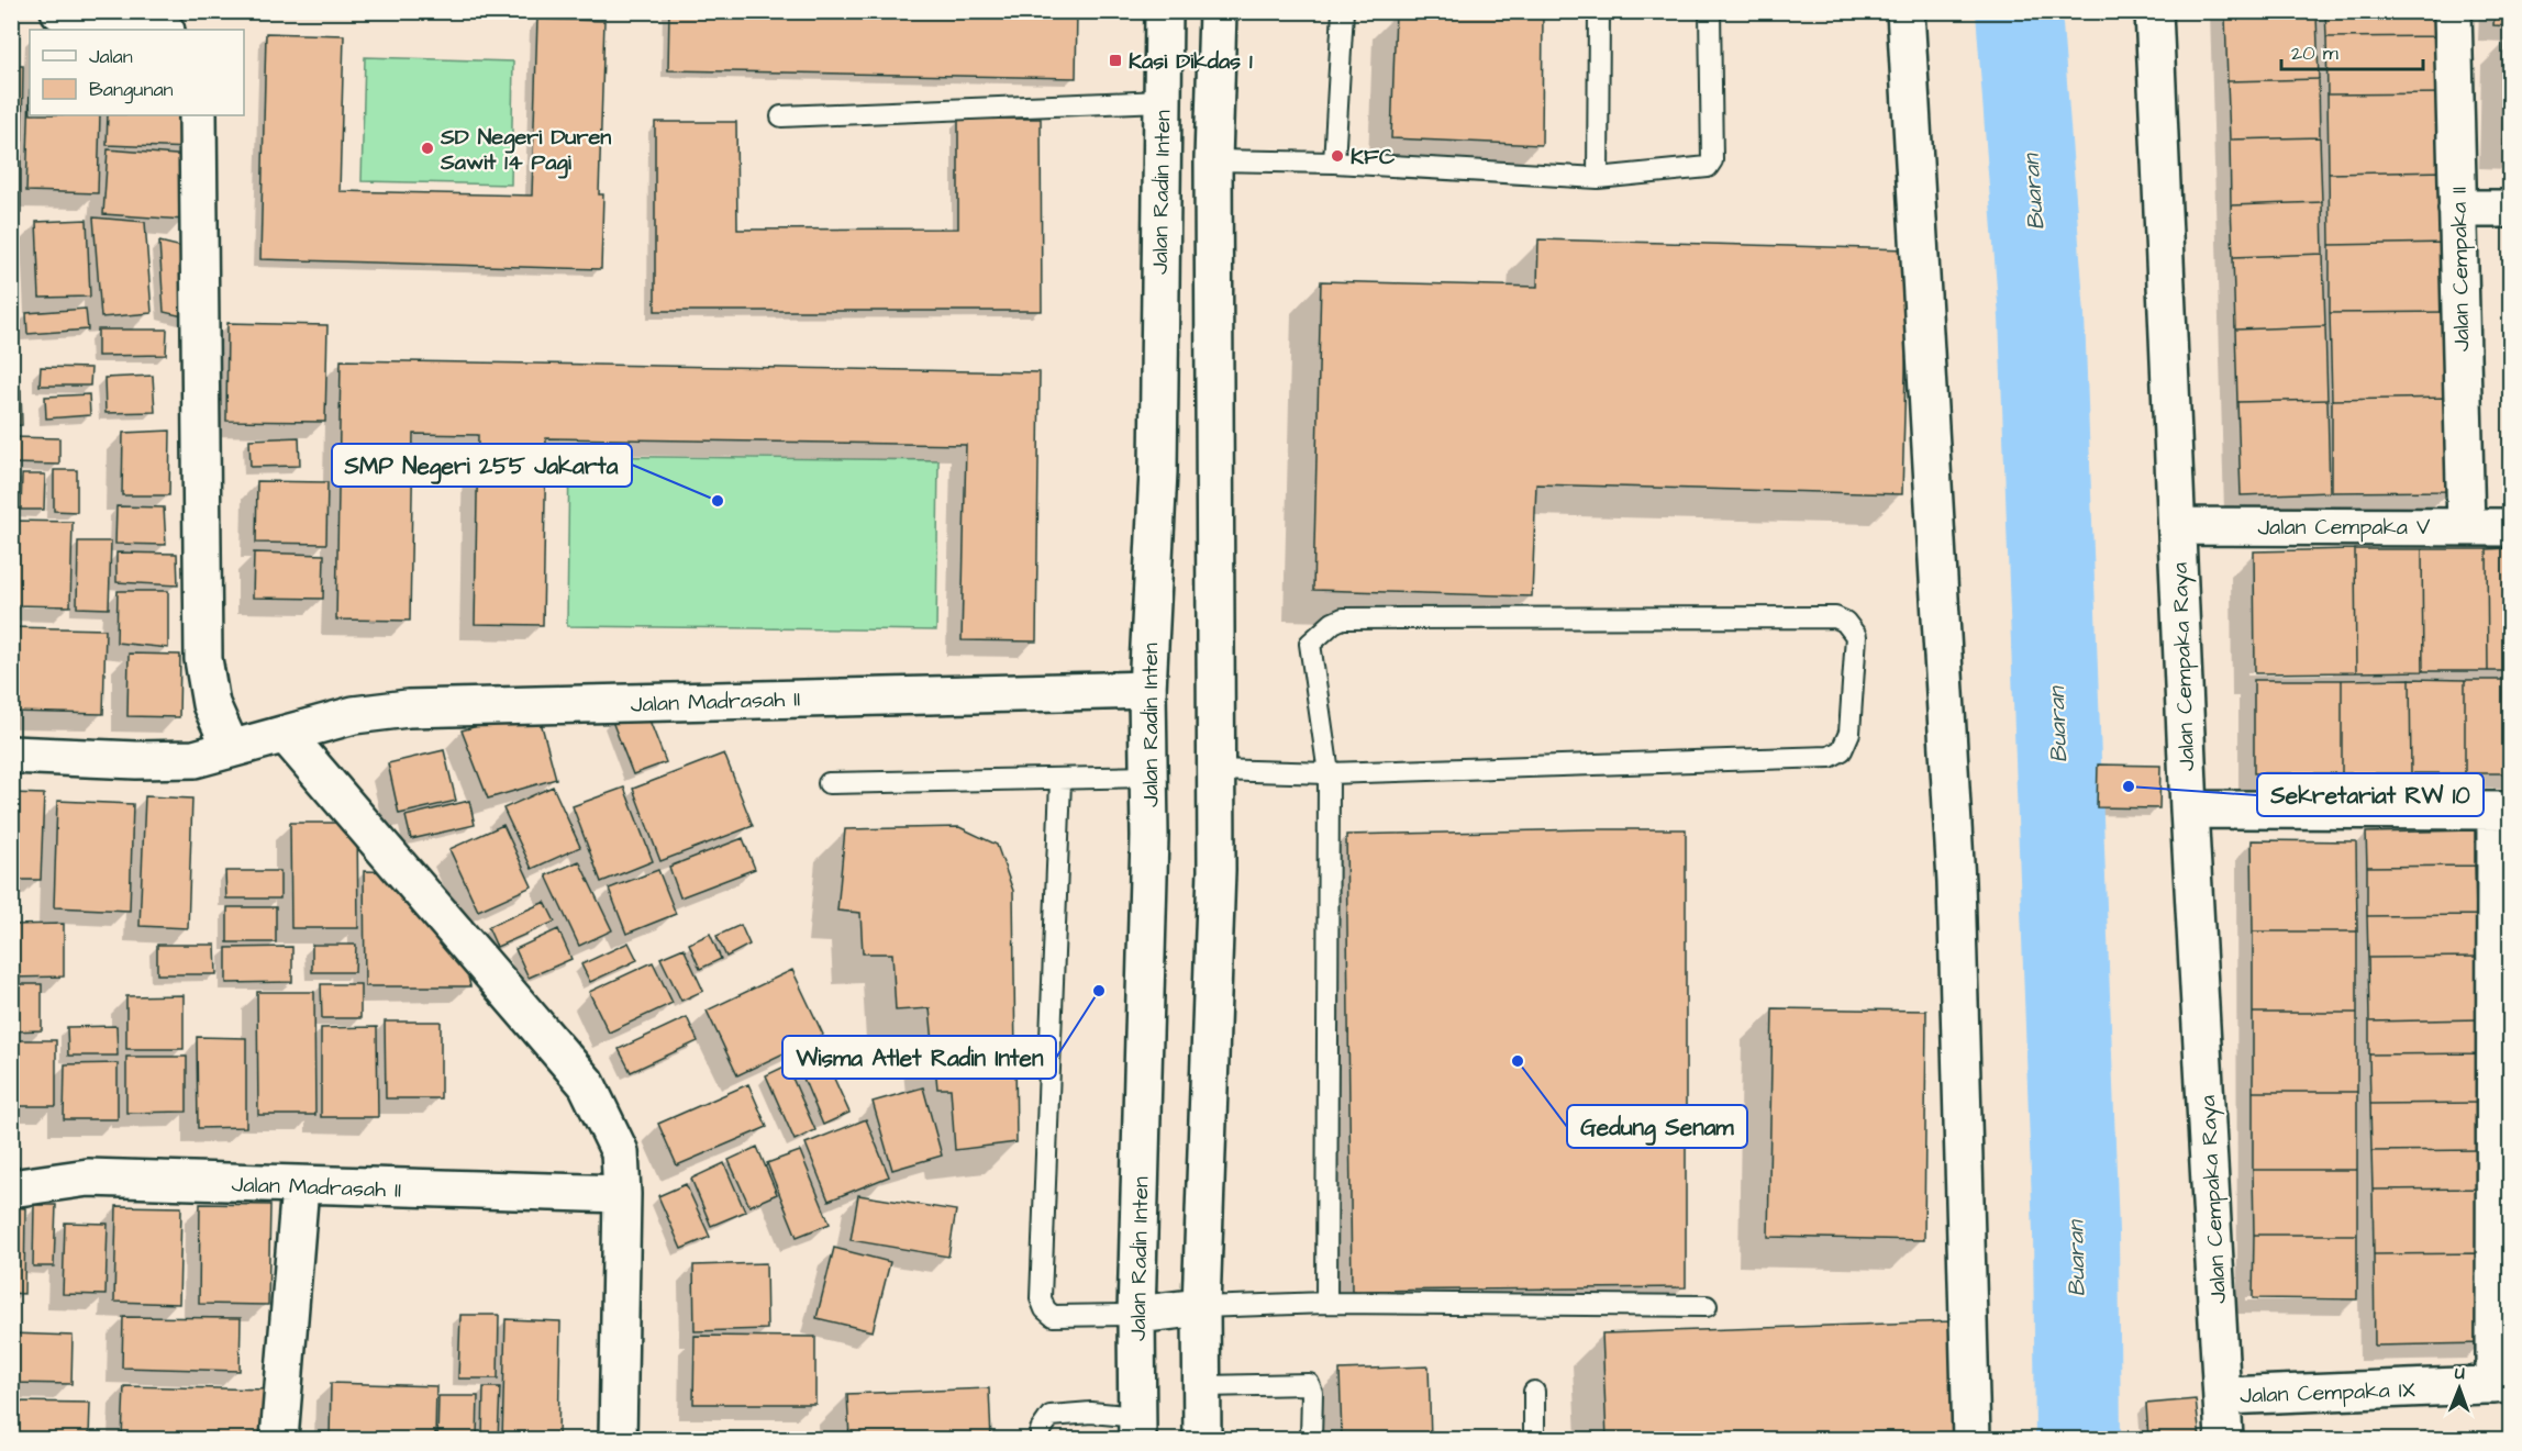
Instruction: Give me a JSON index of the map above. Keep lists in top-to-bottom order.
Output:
{
  "streets": {
    "street": [
      "Jalan Radin Inten",
      "Jalan Cempaka II",
      "Jalan Cempaka V",
      "Jalan Cempaka Raya",
      "Jalan Madrasah II",
      "Jalan Cempaka IX"
    ]
  },
  "crossings": [
    ["Jalan Radin Inten", "Jalan Madrasah II"],
    ["Jalan Cempaka II", "Jalan Cempaka V"],
    ["Jalan Cempaka V", "Jalan Cempaka Raya"],
    ["Jalan Cempaka Raya", "Jalan Cempaka IX"]
  ],
  "water": ["Buaran"],
  "places": {
    "transit": ["Kasi Dikdas 1"],
    "other": [
      "SD Negeri Duren Sawit 14 Pagi",
      "KFC",
      "SMP Negeri 255 Jakarta",
      "Sekretariat RW 10",
      "Wisma Atlet Radin Inten",
      "Gedung Senam"
    ]
  },
  "legend": ["Jalan", "Bangunan"],
  "scale_bar": "20 m",
  "north": "top"
}
